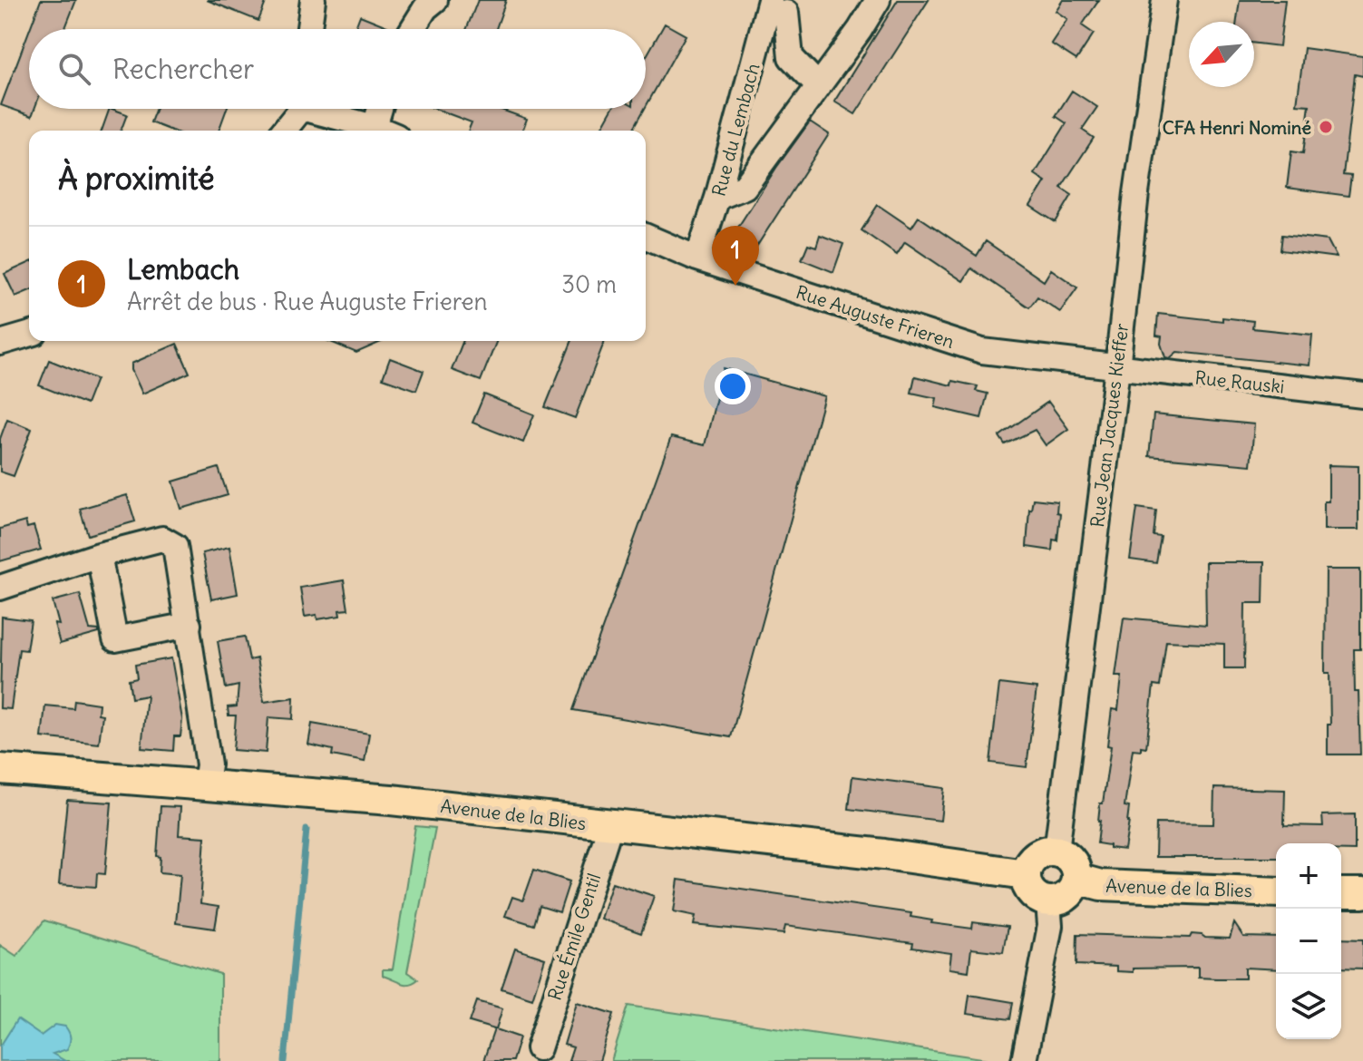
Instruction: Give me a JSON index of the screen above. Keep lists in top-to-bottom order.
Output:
{
  "streets": {
    "main road": ["Avenue de la Blies"],
    "street": [
      "Rue du Lembach",
      "Rue Auguste Frieren",
      "Rue Rauski",
      "Rue Jean Jacques Kieffer",
      "Rue Émile Gentil"
    ]
  },
  "crossings": [
    ["Rue du Lembach", "Rue Auguste Frieren"],
    ["Rue Auguste Frieren", "Rue Rauski"],
    ["Rue Auguste Frieren", "Rue Jean Jacques Kieffer"],
    ["Rue Rauski", "Rue Jean Jacques Kieffer"],
    ["Rue Jean Jacques Kieffer", "Avenue de la Blies"],
    ["Avenue de la Blies", "Rue Émile Gentil"]
  ],
  "places": ["CFA Henri Nominé"],
  "north": "bottom left",
  "page": {
    "search": "Rechercher",
    "heading": "À proximité",
    "list": [
      {
        "mark": "1",
        "name": "Lembach",
        "note": "Arrêt de bus · Rue Auguste Frieren",
        "value": "30 m"
      }
    ],
    "pins": "1",
    "map_buttons": ["+", "−"]
  }
}
